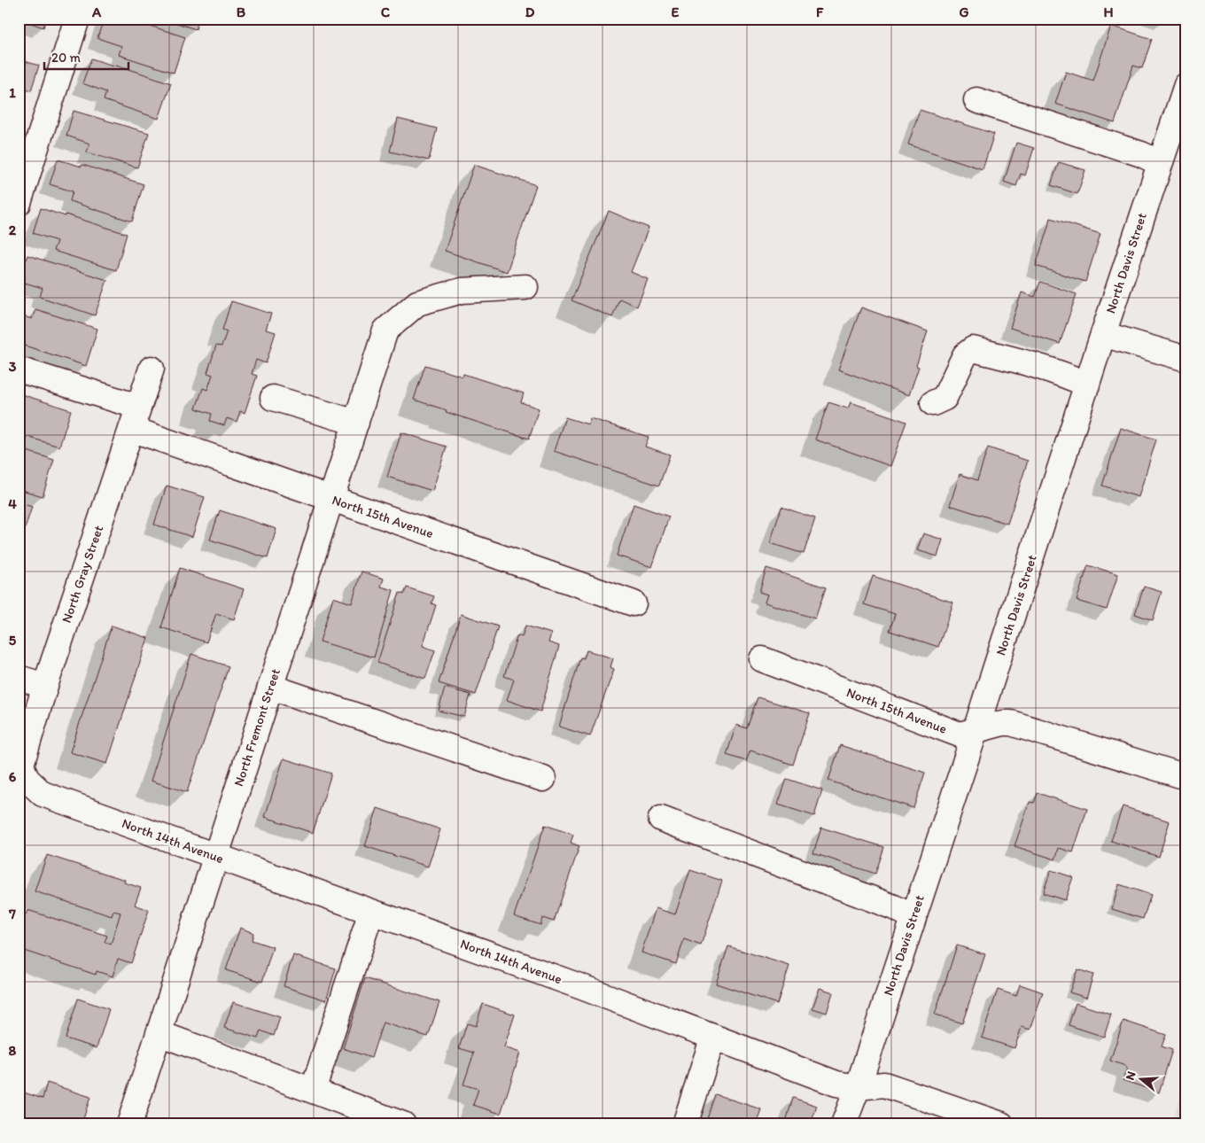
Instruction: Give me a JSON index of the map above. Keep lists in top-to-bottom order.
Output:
{
  "streets": {
    "street": [
      "North Davis Street",
      "North 15th Avenue",
      "North Gray Street",
      "North Fremont Street",
      "North 14th Avenue"
    ]
  },
  "crossings": [
    ["North Davis Street", "North 15th Avenue"],
    ["North Davis Street", "North 14th Avenue"],
    ["North 15th Avenue", "North Gray Street"],
    ["North 15th Avenue", "North Fremont Street"],
    ["North Gray Street", "North 14th Avenue"],
    ["North Fremont Street", "North 14th Avenue"]
  ],
  "scale_bar": "20 m",
  "north": "left",
  "grid": {
    "columns": [
      "A",
      "B",
      "C",
      "D",
      "E",
      "F",
      "G",
      "H"
    ],
    "rows": [
      "1",
      "2",
      "3",
      "4",
      "5",
      "6",
      "7",
      "8"
    ]
  }
}
